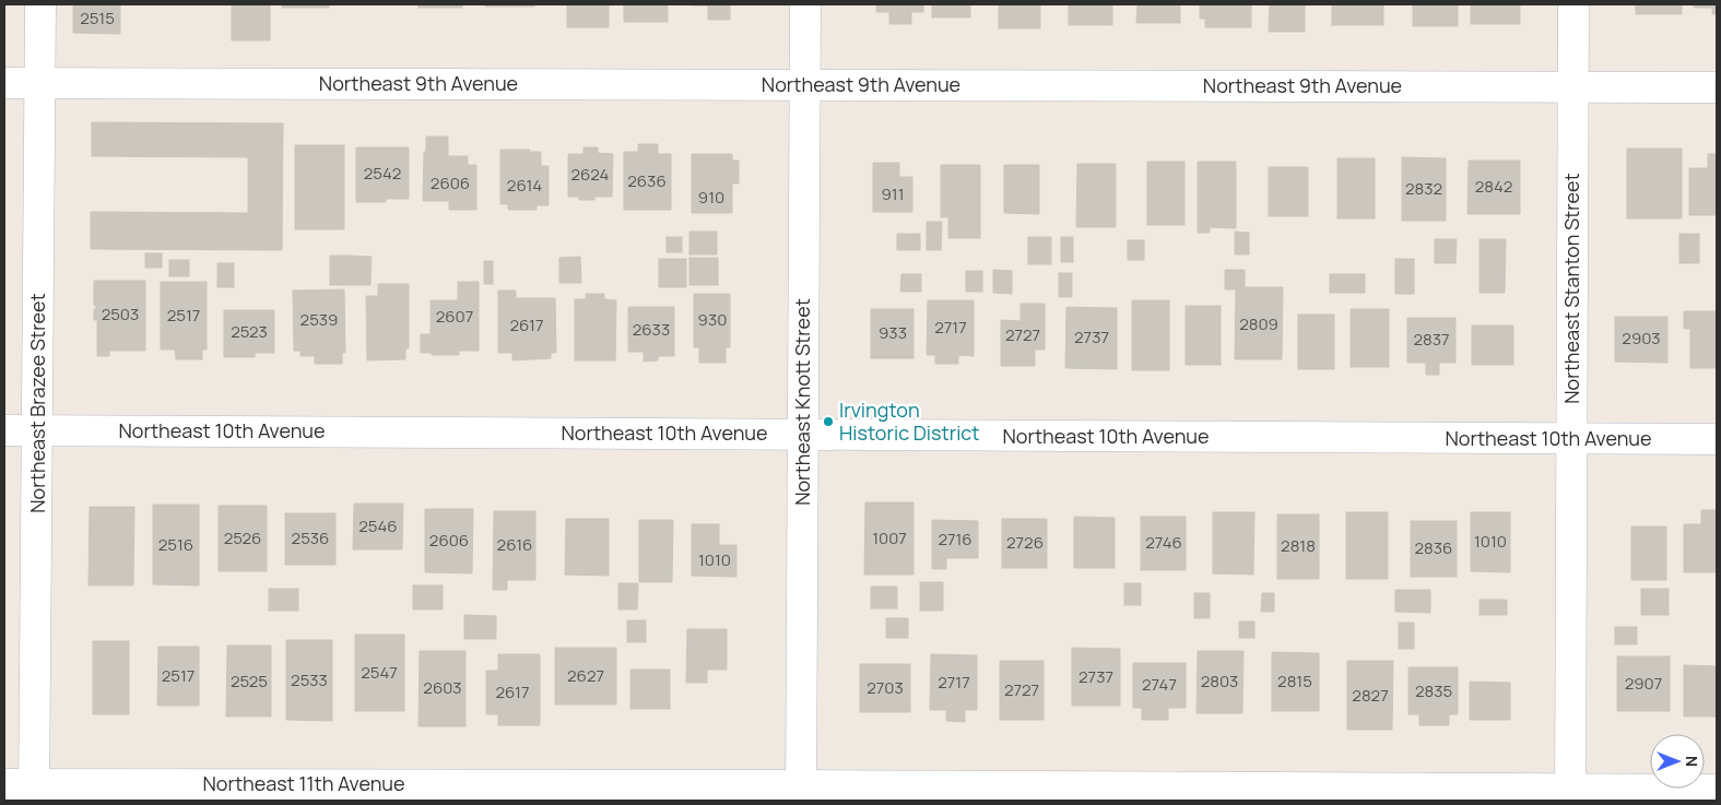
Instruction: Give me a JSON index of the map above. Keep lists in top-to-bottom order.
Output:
{
  "streets": {
    "street": [
      "Northeast 9th Avenue",
      "Northeast Stanton Street",
      "Northeast Knott Street",
      "Northeast Brazee Street",
      "Northeast 10th Avenue",
      "Northeast 11th Avenue"
    ]
  },
  "crossings": [
    ["Northeast 9th Avenue", "Northeast Stanton Street"],
    ["Northeast 9th Avenue", "Northeast Knott Street"],
    ["Northeast 9th Avenue", "Northeast Brazee Street"],
    ["Northeast Stanton Street", "Northeast 10th Avenue"],
    ["Northeast Stanton Street", "Northeast 11th Avenue"],
    ["Northeast Knott Street", "Northeast 10th Avenue"],
    ["Northeast Knott Street", "Northeast 11th Avenue"],
    ["Northeast Brazee Street", "Northeast 10th Avenue"],
    ["Northeast Brazee Street", "Northeast 11th Avenue"]
  ],
  "places": ["Irvington Historic District"],
  "house_numbers": [
    "2515",
    "2542",
    "2624",
    "2636",
    "2606",
    "2614",
    "2842",
    "2832",
    "911",
    "910",
    "2503",
    "2517",
    "2607",
    "2539",
    "930",
    "2809",
    "2617",
    "2717",
    "2633",
    "2523",
    "933",
    "2727",
    "2737",
    "2903",
    "2837",
    "2546",
    "2526",
    "2536",
    "1007",
    "2716",
    "2606",
    "1010",
    "2726",
    "2746",
    "2516",
    "2616",
    "2818",
    "2836",
    "1010",
    "2547",
    "2517",
    "2627",
    "2737",
    "2533",
    "2525",
    "2803",
    "2815",
    "2717",
    "2907",
    "2747",
    "2603",
    "2703",
    "2727",
    "2835",
    "2617",
    "2827"
  ],
  "north": "right"
}
